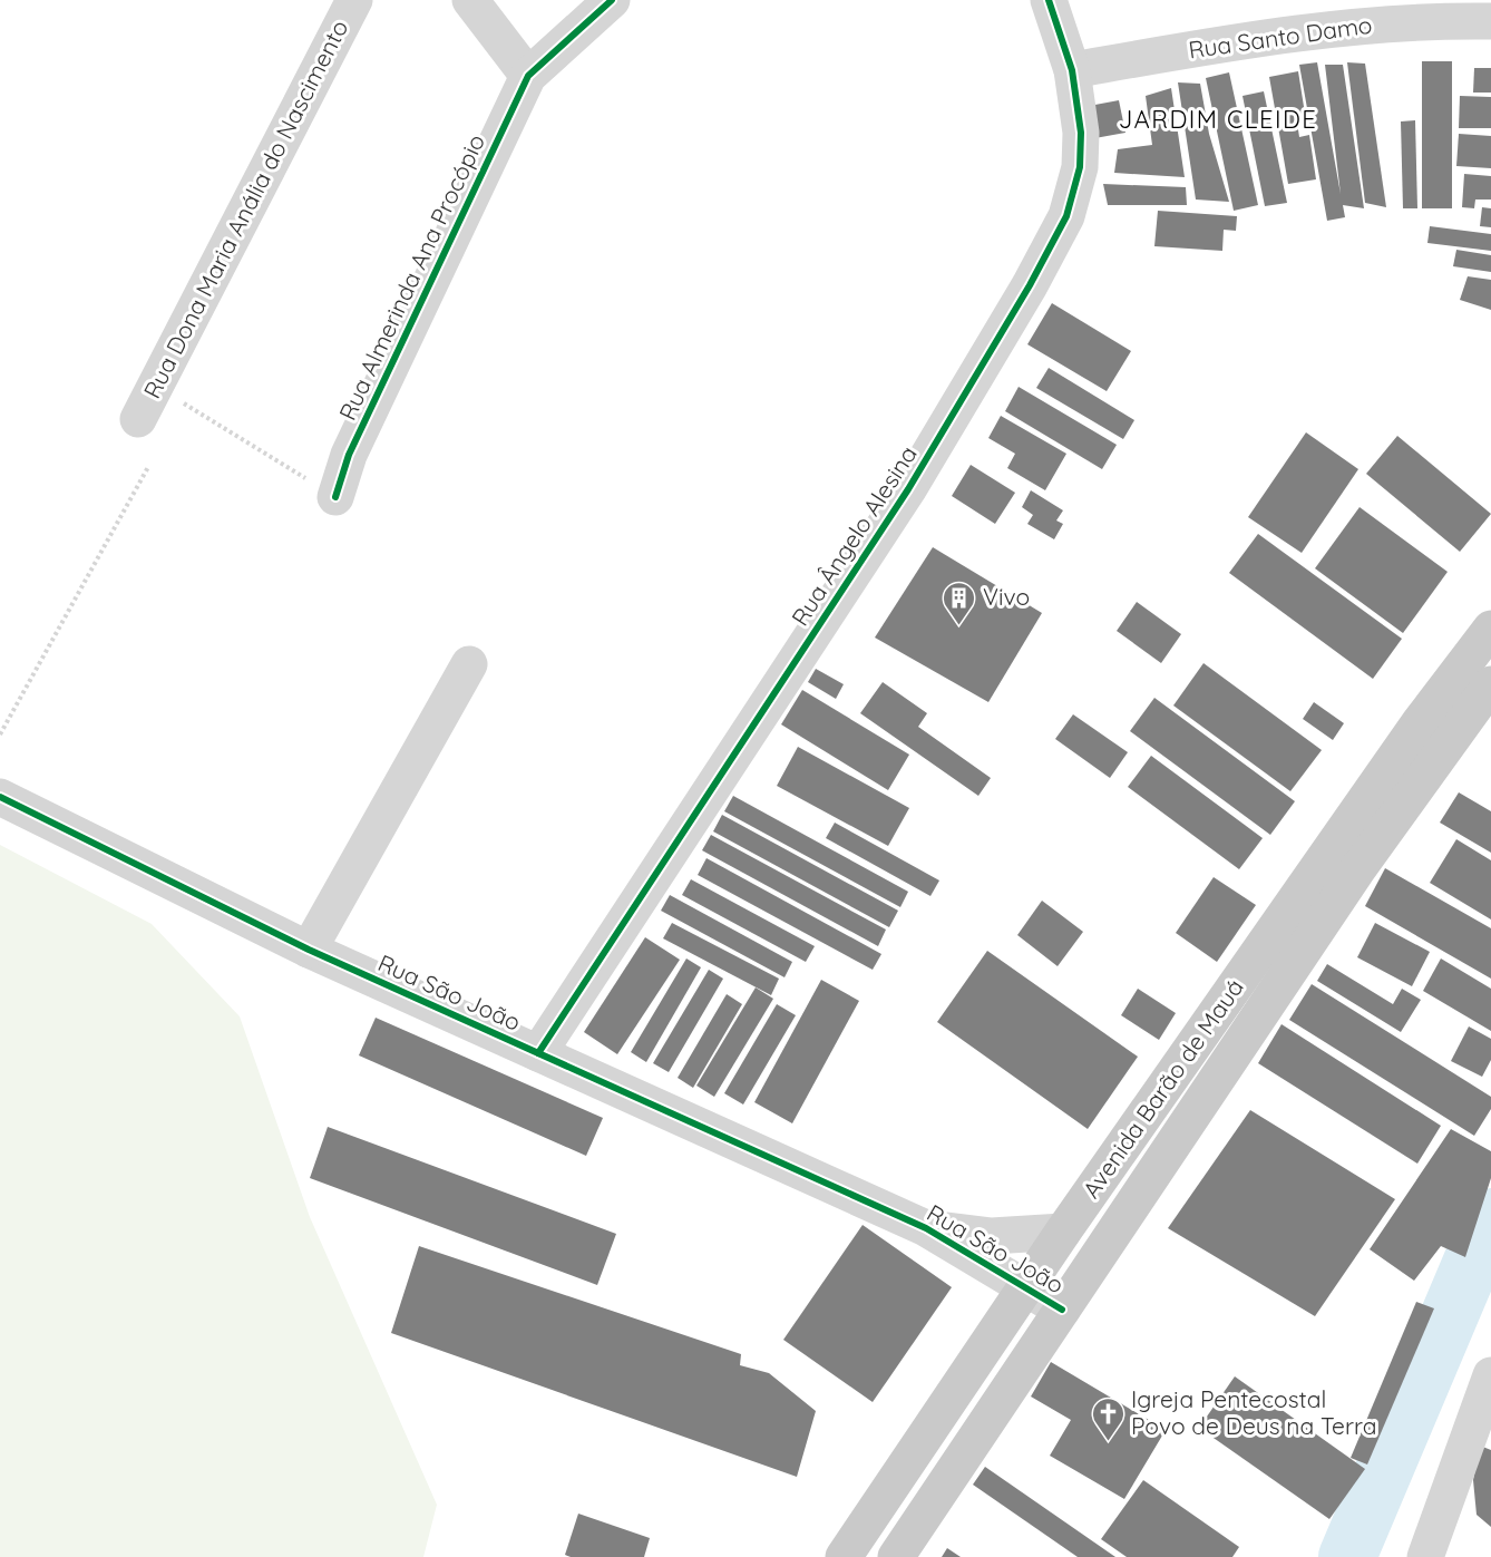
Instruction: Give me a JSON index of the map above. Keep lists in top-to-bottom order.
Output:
{
  "streets": {
    "main road": ["Avenida Barão de Mauá"],
    "street": [
      "Rua Santo Damo",
      "Rua Dona Maria Anália do Nascimento",
      "Rua Almerinda Ana Procópio",
      "Rua Ângelo Alesina",
      "Rua São João"
    ]
  },
  "crossings": [
    ["Rua Santo Damo", "Rua Ângelo Alesina"],
    ["Rua Ângelo Alesina", "Rua São João"],
    ["Rua São João", "Avenida Barão de Mauá"]
  ],
  "districts": ["JARDIM CLEIDE"],
  "places": {
    "building": ["Vivo"],
    "church": ["Igreja Pentecostal Povo de Deus na Terra"]
  }
}
